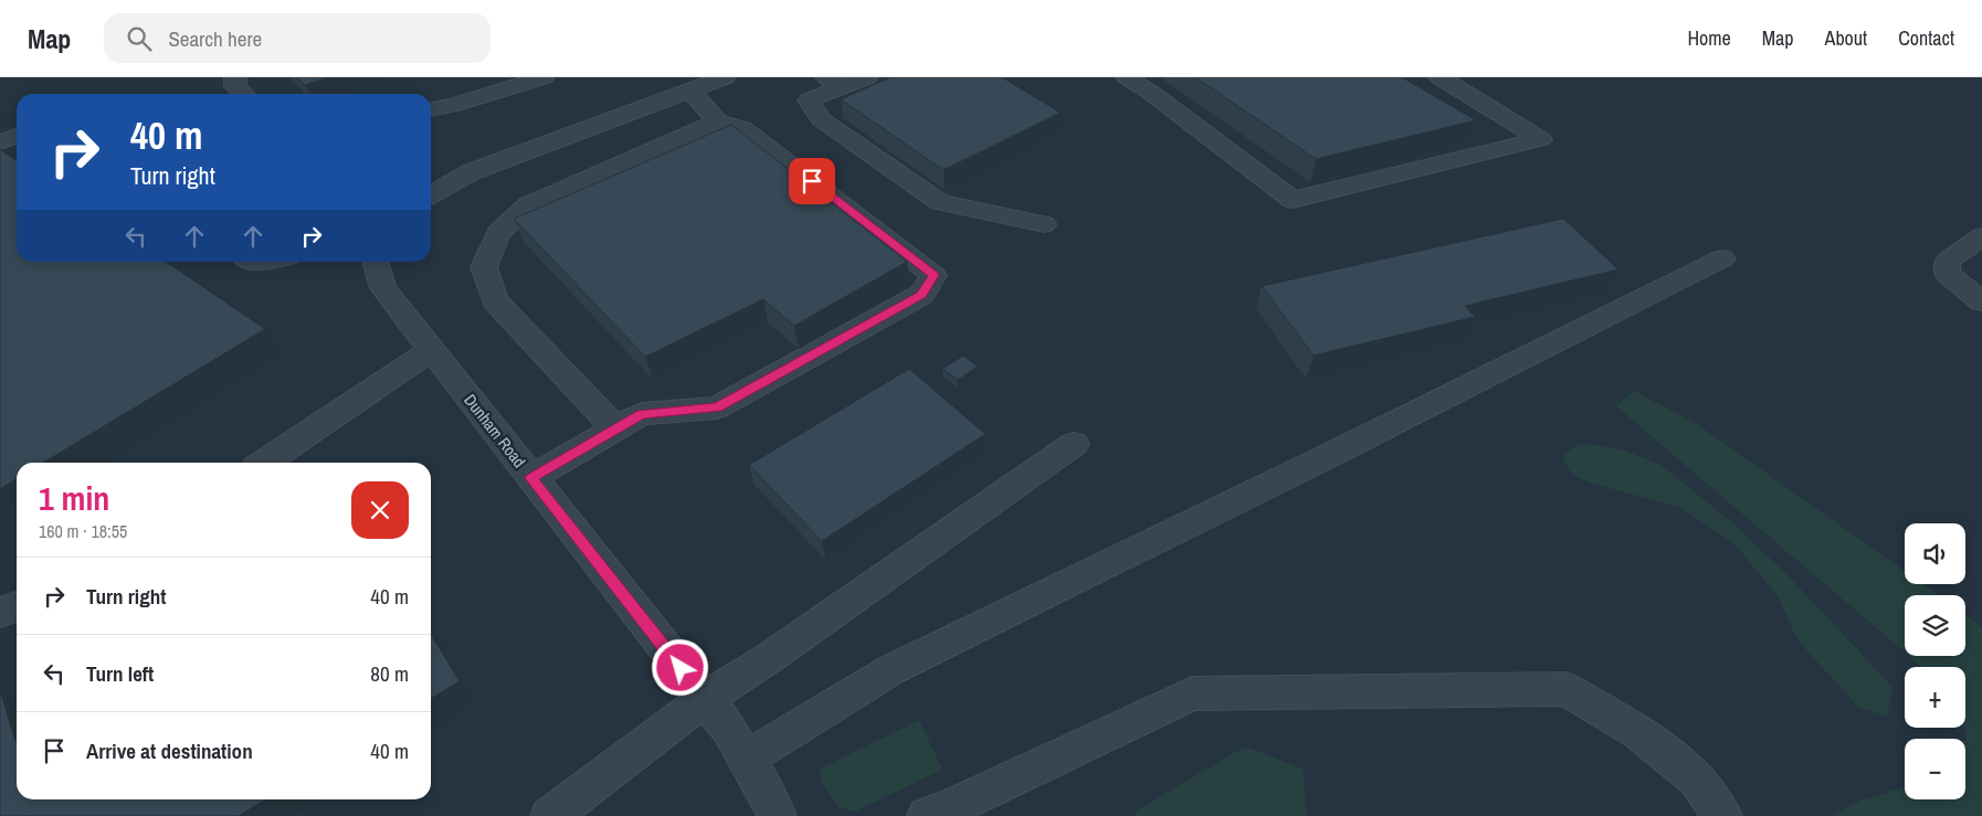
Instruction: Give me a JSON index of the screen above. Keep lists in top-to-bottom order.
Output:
{
  "streets": {
    "street": ["Dunham Road"]
  },
  "page": {
    "header": "Map",
    "search": "Search here",
    "nav": [
      "Home",
      "Map",
      "About",
      "Contact"
    ],
    "turn": ["40 m", "Turn right"],
    "heading": ["1 min", "160 m · 18:55"],
    "map_buttons": ["+", "−"],
    "list": [
      {
        "name": "Turn right",
        "value": "40 m"
      },
      {
        "name": "Turn left",
        "value": "80 m"
      },
      {
        "name": "Arrive at destination",
        "value": "40 m"
      }
    ]
  }
}
